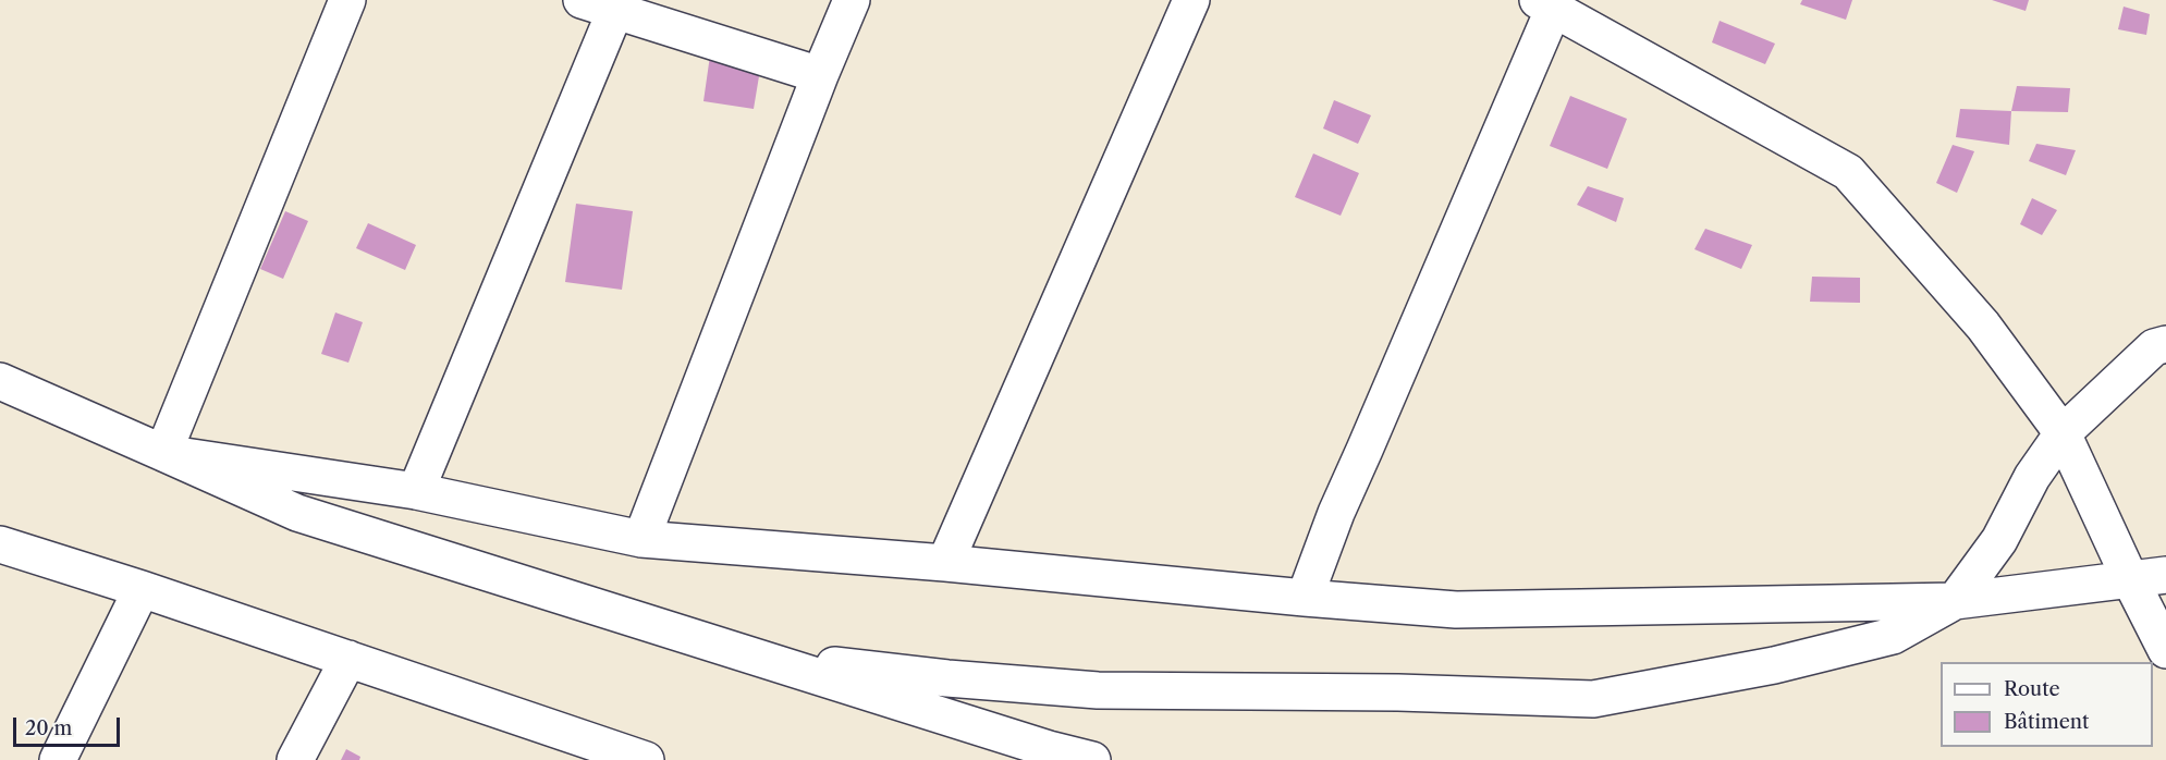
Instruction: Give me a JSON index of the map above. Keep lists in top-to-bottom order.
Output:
{
  "legend": ["Route", "Bâtiment"],
  "scale_bar": "20 m"
}
